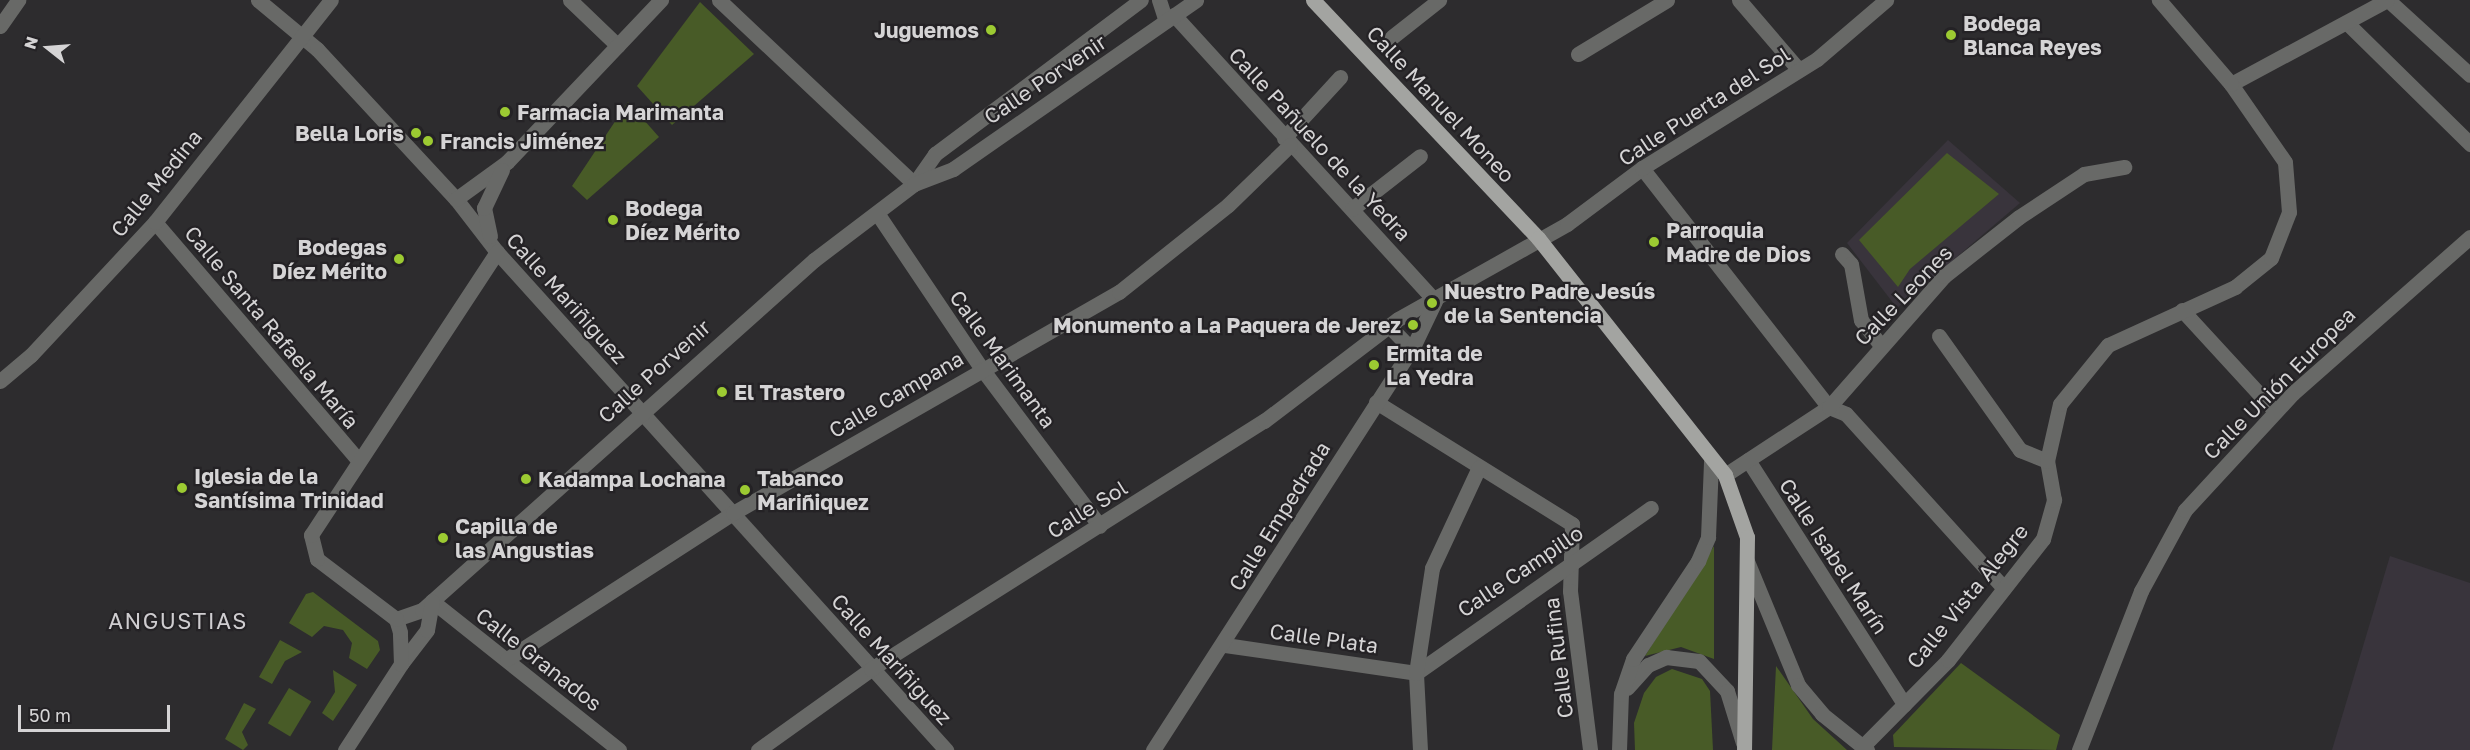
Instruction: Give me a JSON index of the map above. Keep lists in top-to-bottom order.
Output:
{
  "streets": {
    "main road": ["Calle Manuel Moneo"],
    "street": [
      "Calle Porvenir",
      "Calle Puerta del Sol",
      "Calle Pañuelo de la Yedra",
      "Calle Medina",
      "Calle Leones",
      "Calle Mariñiguez",
      "Calle Santa Rafaela María",
      "Calle Marimanta",
      "Calle Unión Europea",
      "Calle Campana",
      "Calle Sol",
      "Calle Empedrada",
      "Calle Isabel Marín",
      "Calle Campillo",
      "Calle Vista Alegre",
      "Calle Plata",
      "Calle Rufina",
      "Calle Granados"
    ]
  },
  "crossings": [
    ["Calle Porvenir", "Calle Pañuelo de la Yedra"],
    ["Calle Porvenir", "Calle Mariñiguez"],
    ["Calle Porvenir", "Calle Marimanta"],
    ["Calle Porvenir", "Calle Granados"],
    ["Calle Manuel Moneo", "Calle Puerta del Sol"],
    ["Calle Manuel Moneo", "Calle Leones"],
    ["Calle Puerta del Sol", "Calle Pañuelo de la Yedra"],
    ["Calle Puerta del Sol", "Calle Sol"],
    ["Calle Puerta del Sol", "Calle Empedrada"],
    ["Calle Pañuelo de la Yedra", "Calle Campana"],
    ["Calle Pañuelo de la Yedra", "Calle Sol"],
    ["Calle Pañuelo de la Yedra", "Calle Empedrada"],
    ["Calle Medina", "Calle Mariñiguez"],
    ["Calle Medina", "Calle Santa Rafaela María"],
    ["Calle Leones", "Calle Isabel Marín"],
    ["Calle Mariñiguez", "Calle Campana"],
    ["Calle Mariñiguez", "Calle Sol"],
    ["Calle Marimanta", "Calle Campana"],
    ["Calle Marimanta", "Calle Sol"],
    ["Calle Campana", "Calle Granados"],
    ["Calle Sol", "Calle Empedrada"],
    ["Calle Empedrada", "Calle Plata"],
    ["Calle Isabel Marín", "Calle Vista Alegre"],
    ["Calle Campillo", "Calle Plata"],
    ["Calle Campillo", "Calle Rufina"]
  ],
  "districts": ["ANGUSTIAS"],
  "places": [
    "Juguemos",
    "Bodega Blanca Reyes",
    "Farmacia Marimanta",
    "Bella Loris",
    "Francis Jiménez",
    "Bodega Díez Mérito",
    "Parroquia Madre de Dios",
    "Bodegas Díez Mérito",
    "Nuestro Padre Jesús de la Sentencia",
    "Monumento a La Paquera de Jerez",
    "Ermita de La Yedra",
    "El Trastero",
    "Kadampa Lochana",
    "Iglesia de la Santísima Trinidad",
    "Tabanco Mariñiquez",
    "Capilla de las Angustias"
  ],
  "scale_bar": "50 m",
  "north": "left"
}
